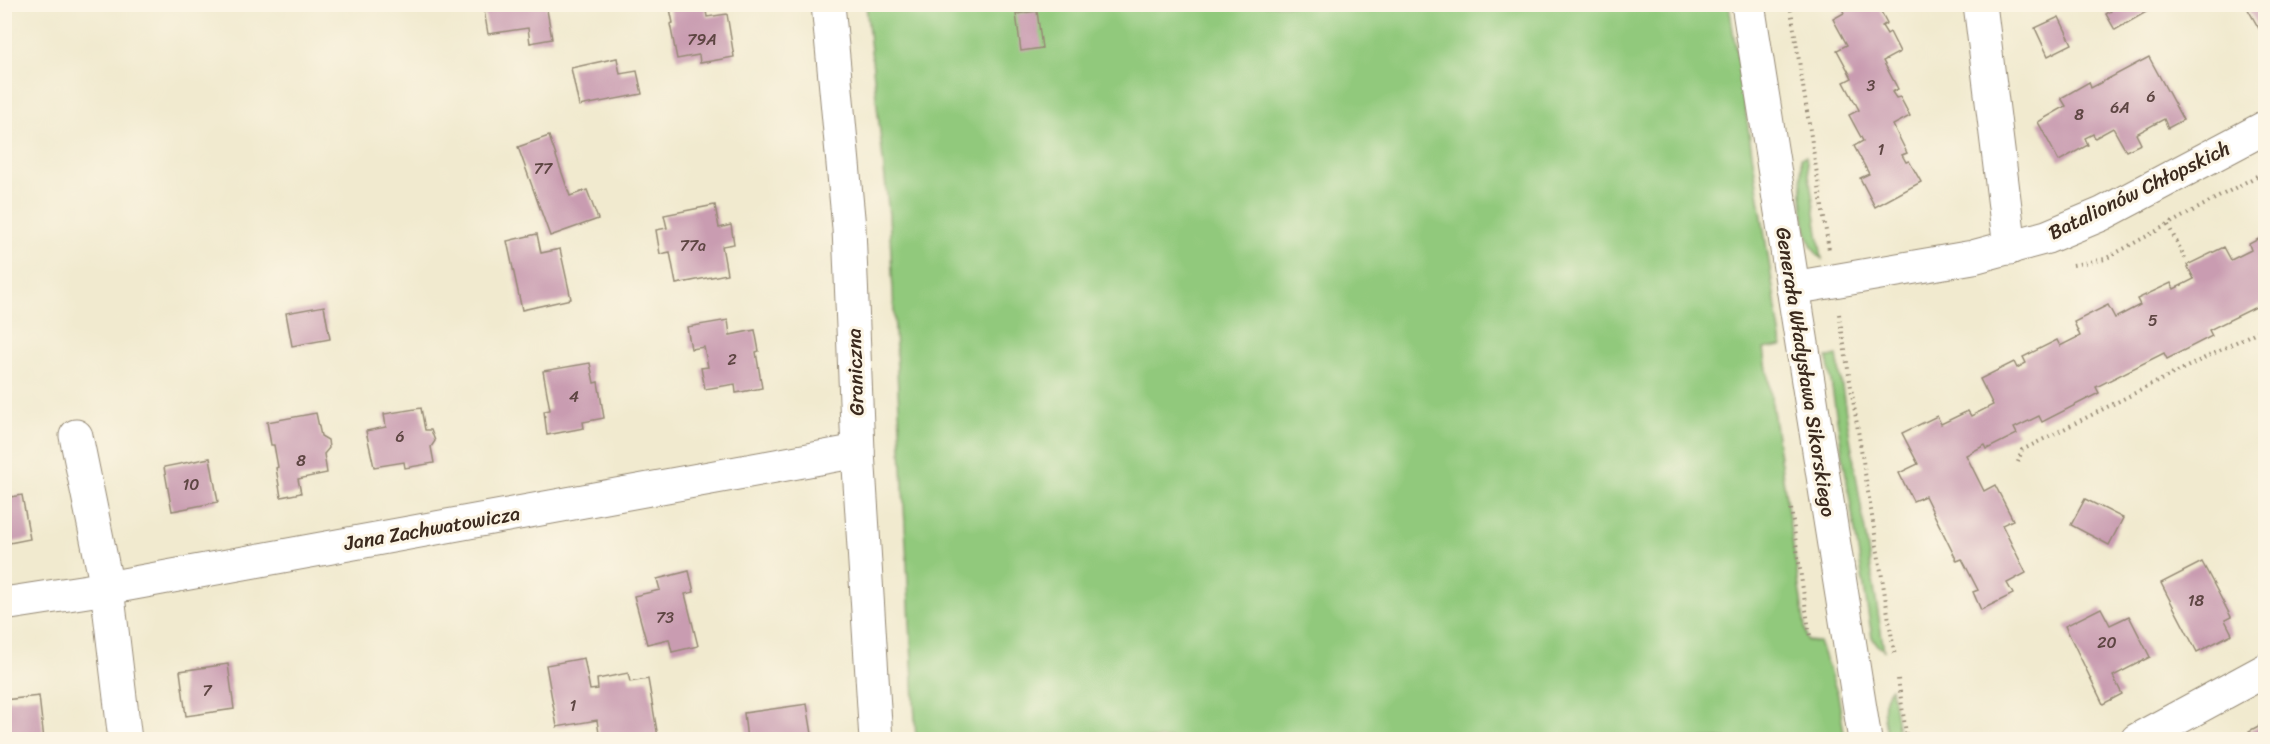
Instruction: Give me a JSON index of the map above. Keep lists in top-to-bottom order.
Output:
{
  "streets": {
    "street": [
      "Batalionów Chłopskich",
      "Graniczna",
      "Generała Władysława Sikorskiego",
      "Jana Zachwatowicza"
    ]
  },
  "crossings": [
    ["Batalionów Chłopskich", "Generała Władysława Sikorskiego"],
    ["Graniczna", "Jana Zachwatowicza"]
  ],
  "house_numbers": [
    "79A",
    "3",
    "6",
    "6A",
    "8",
    "1",
    "77",
    "77a",
    "5",
    "2",
    "4",
    "6",
    "8",
    "10",
    "18",
    "73",
    "20",
    "7",
    "1"
  ]
}
